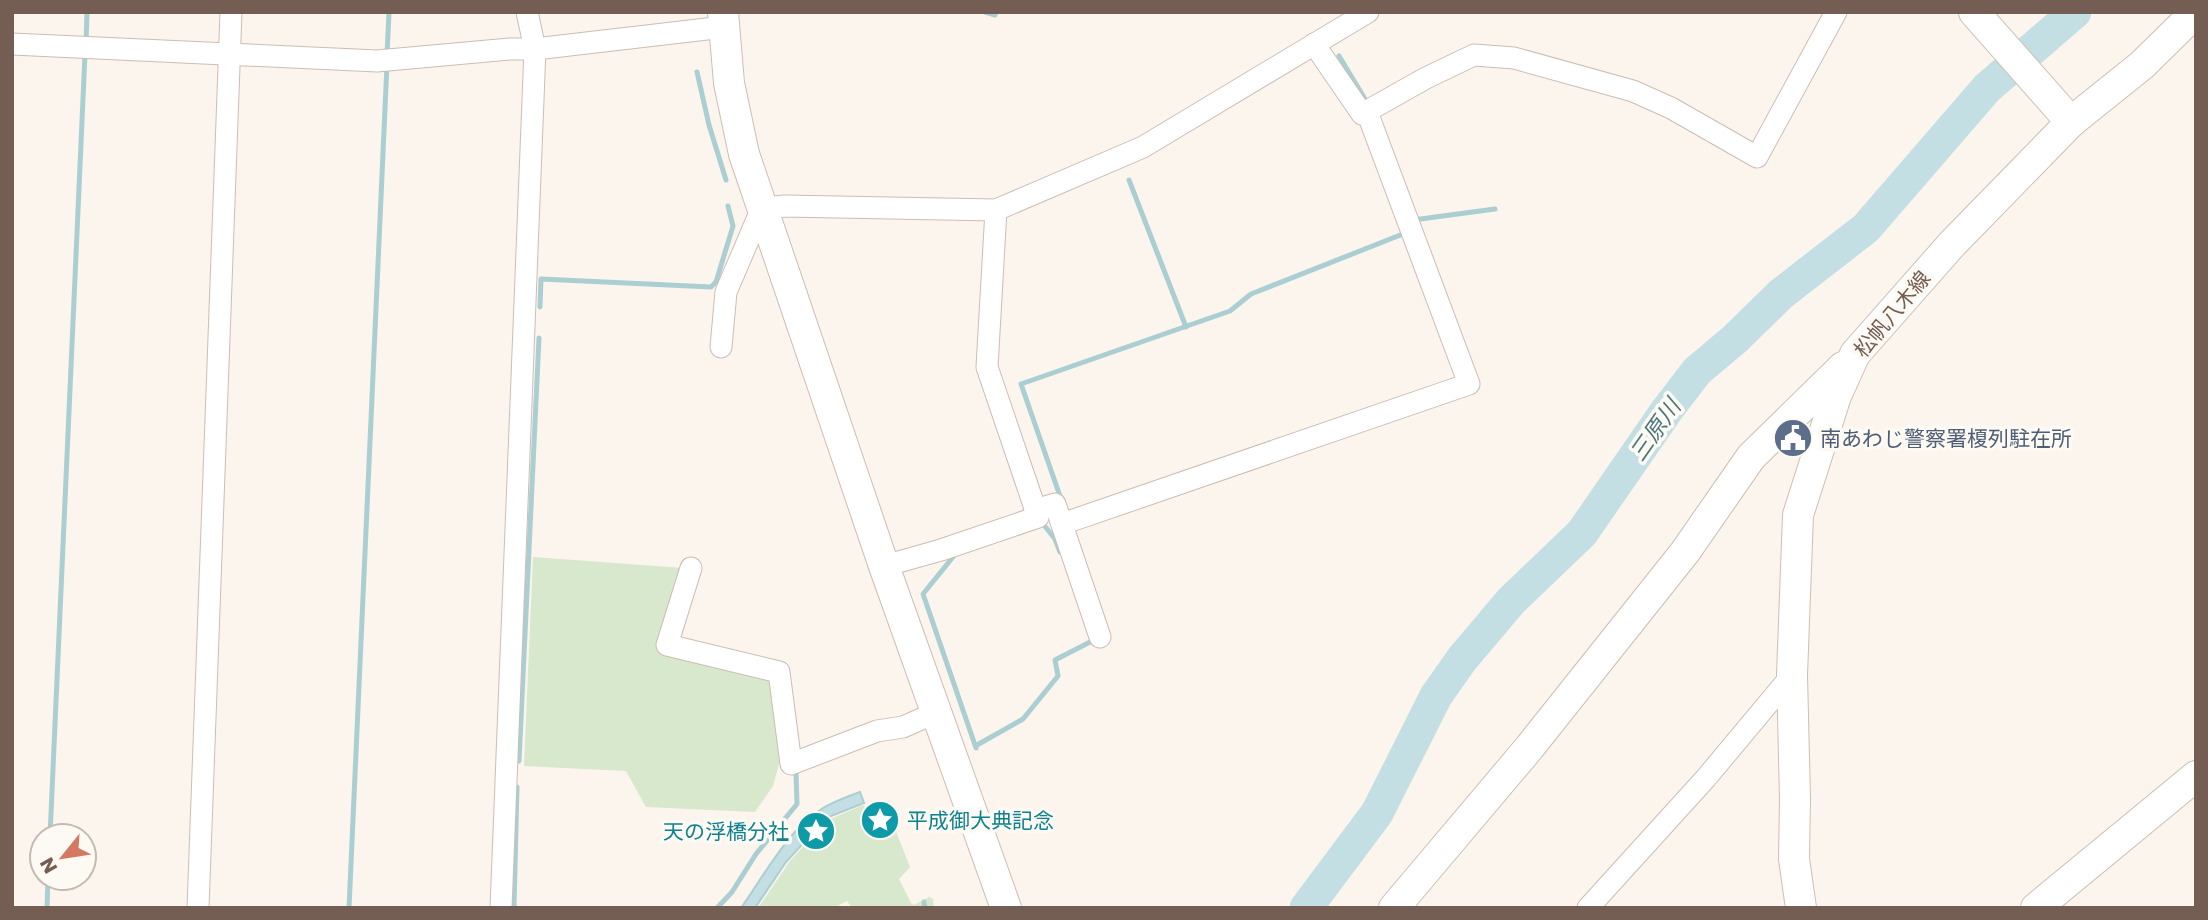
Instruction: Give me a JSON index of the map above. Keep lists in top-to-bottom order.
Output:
{
  "streets": {
    "street": ["松帆八木線"]
  },
  "water": ["三原川"],
  "places": {
    "public building": ["南あわじ警察署榎列駐在所"],
    "place": ["平成御大典記念", "天の浮橋分社"]
  },
  "north": "bottom left"
}
